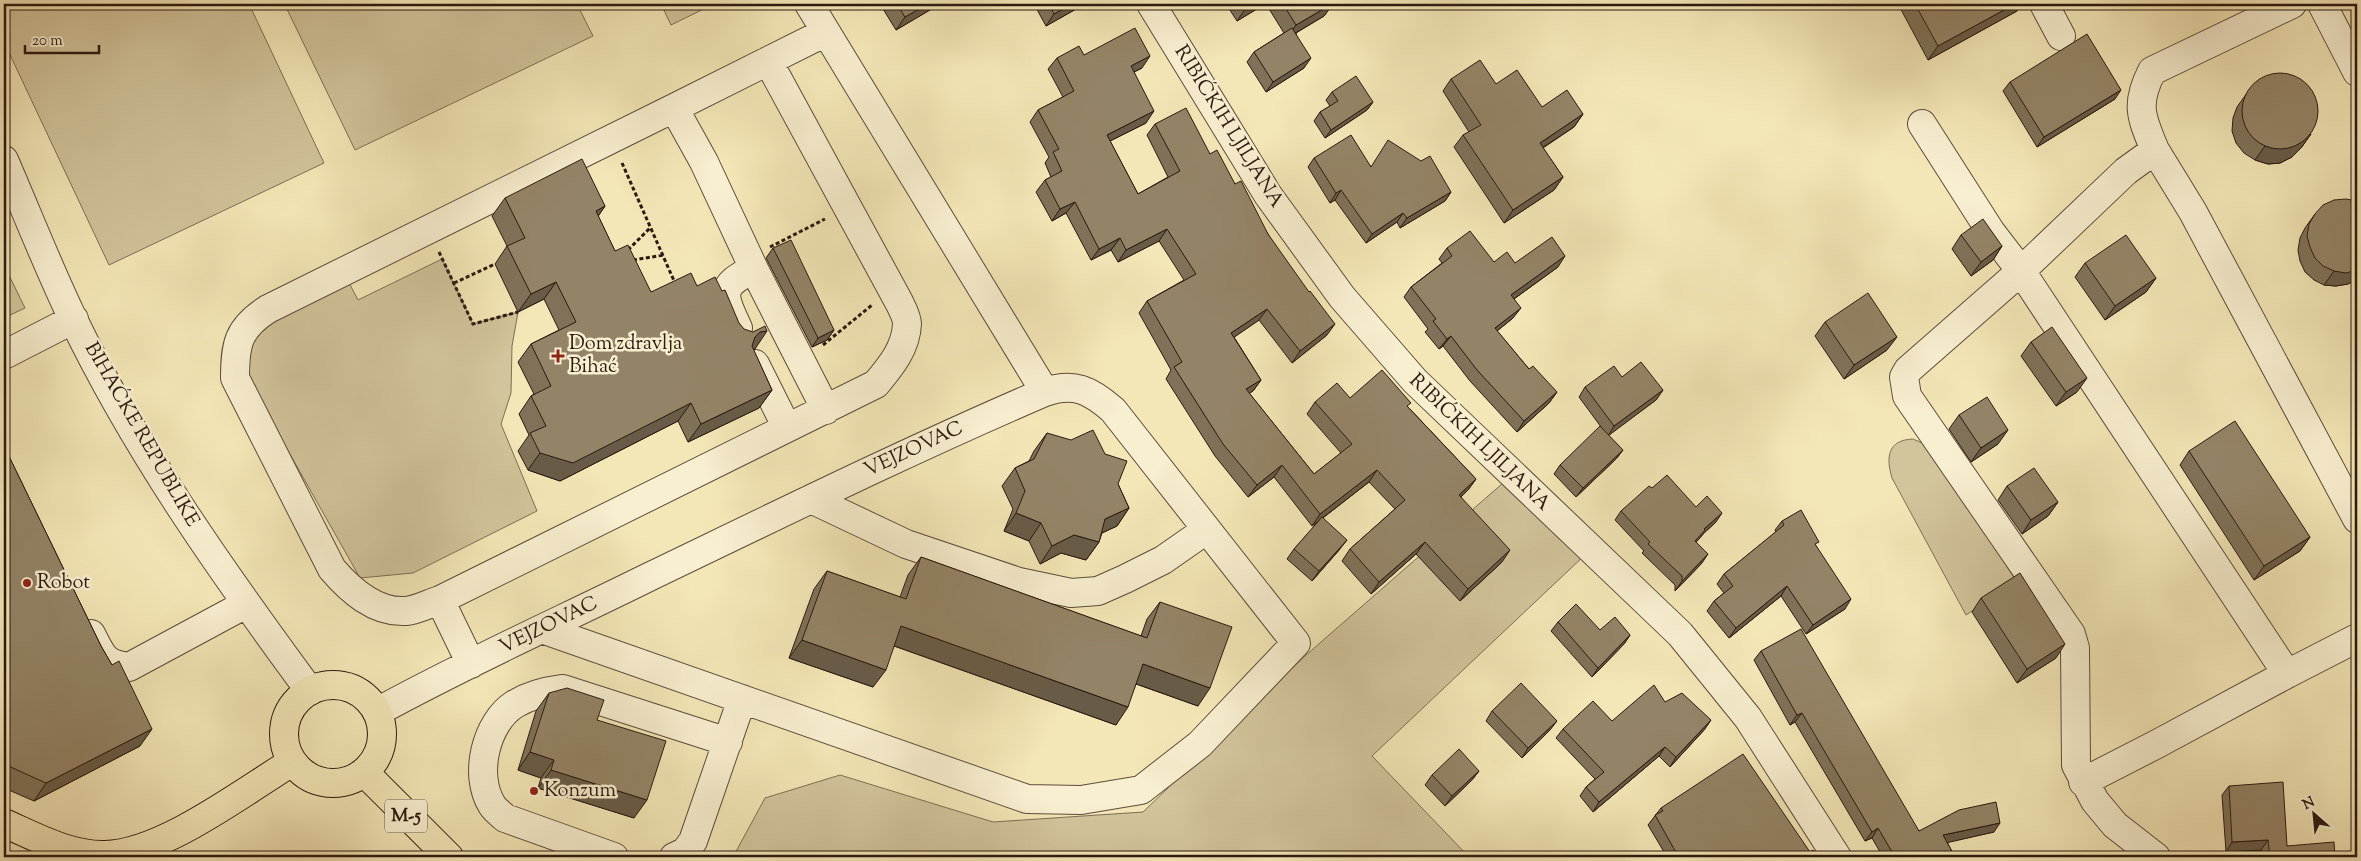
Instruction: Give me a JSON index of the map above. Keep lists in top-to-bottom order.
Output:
{
  "streets": {
    "main road": ["M-5"],
    "street": ["RIBIĆKIH LJILJANA", "BIHAĆKE REPUBLIKE", "VEJZOVAC"]
  },
  "crossings": [
    ["BIHAĆKE REPUBLIKE", "VEJZOVAC"],
    ["BIHAĆKE REPUBLIKE", "M-5"],
    ["VEJZOVAC", "M-5"]
  ],
  "places": {
    "health": ["Dom zdravlja Bihać"],
    "other": ["Robot", "Konzum"]
  },
  "scale_bar": "20 m",
  "north": "top left"
}
